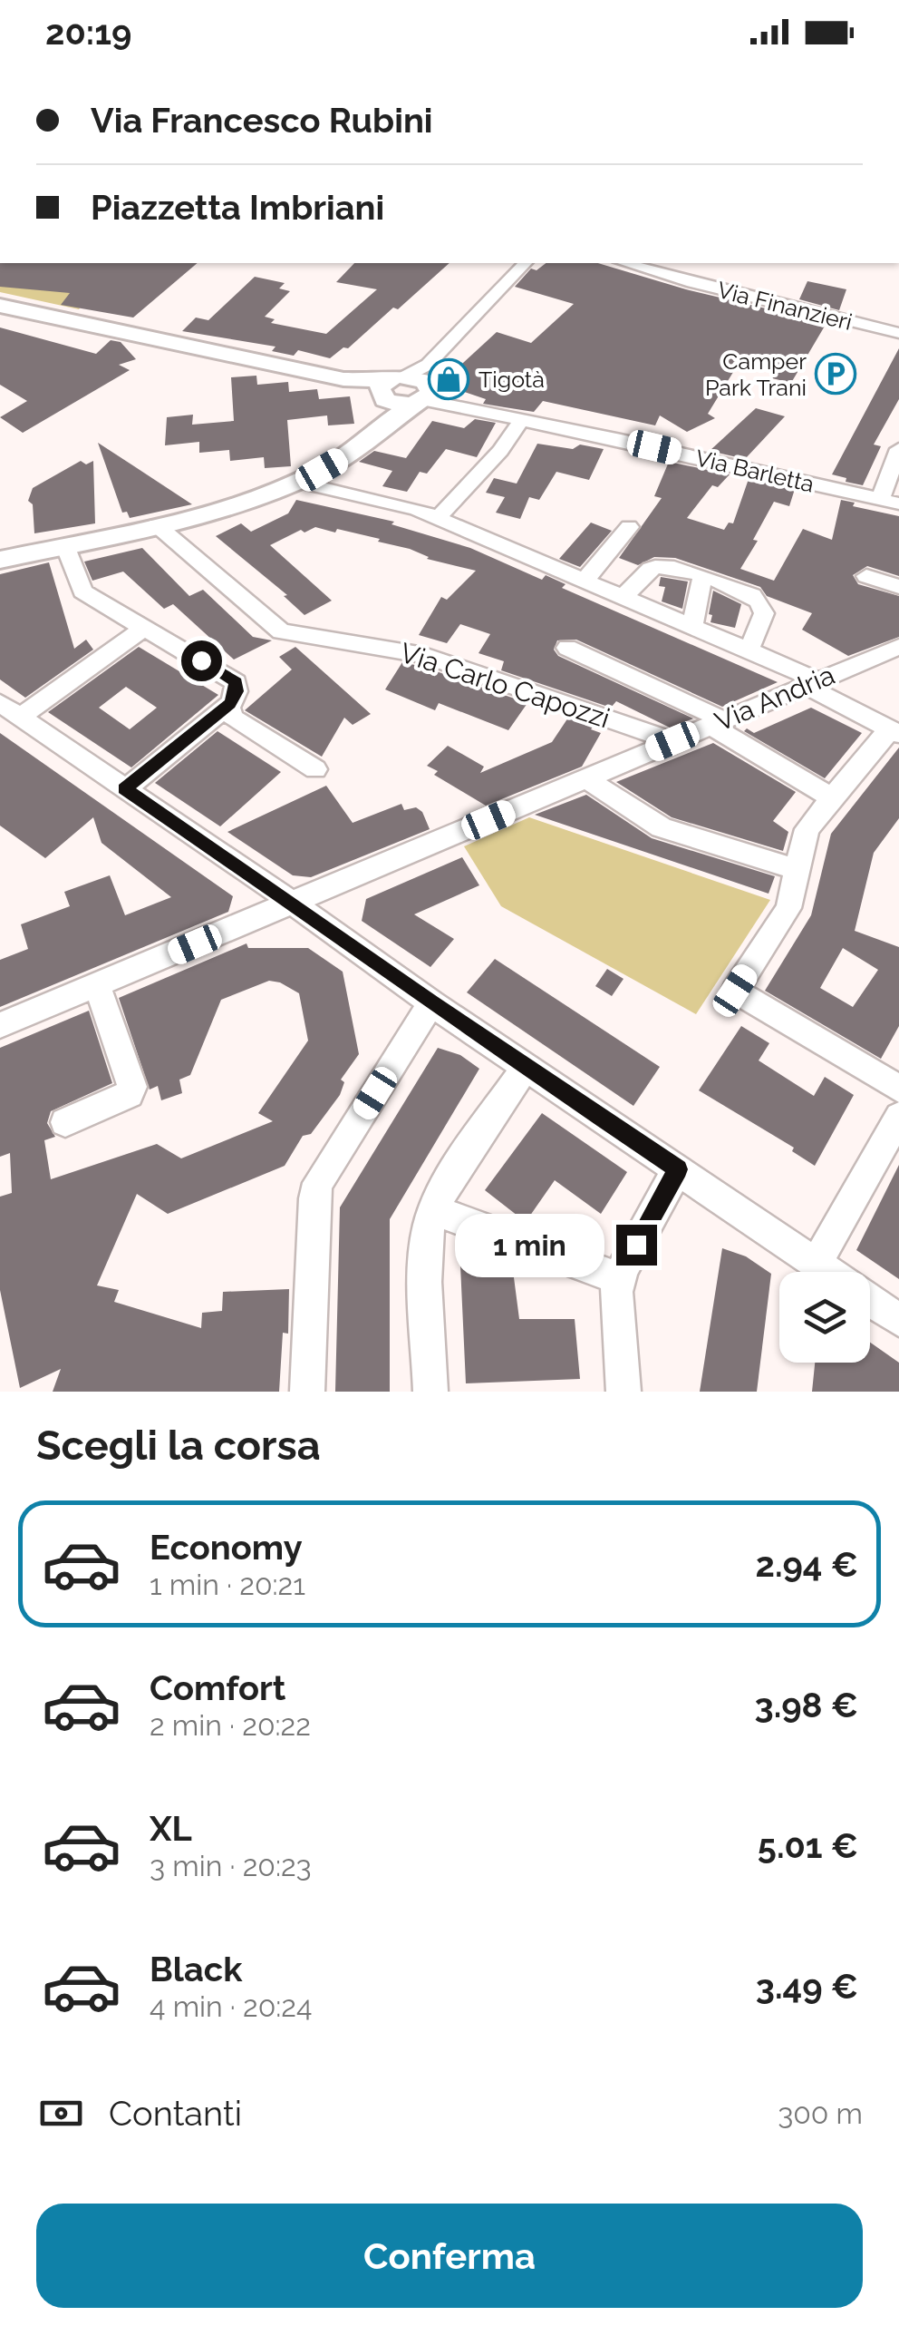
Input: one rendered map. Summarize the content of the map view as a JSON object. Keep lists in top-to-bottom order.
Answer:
{
  "streets": {
    "main road": ["Via Barletta"],
    "street": ["Via Finanzieri", "Via Carlo Capozzi", "Via Andria"]
  },
  "crossings": [
    ["Via Carlo Capozzi", "Via Andria"]
  ],
  "places": {
    "parking": ["Camper Park Trani"],
    "shop": ["Tigotà"]
  },
  "page": {
    "status": "20:19",
    "banner": ["Via Francesco Rubini", "Piazzetta Imbriani"],
    "bubble": "1 min",
    "heading": "Scegli la corsa",
    "list": [
      {
        "name": "Economy",
        "note": "1 min · 20:21",
        "value": "2.94 €"
      },
      {
        "name": "Comfort",
        "note": "2 min · 20:22",
        "value": "3.98 €"
      },
      {
        "name": "XL",
        "note": "3 min · 20:23",
        "value": "5.01 €"
      },
      {
        "name": "Black",
        "note": "4 min · 20:24",
        "value": "3.49 €"
      }
    ],
    "pay": ["Contanti", "300 m"],
    "buttons": "Conferma"
  }
}
